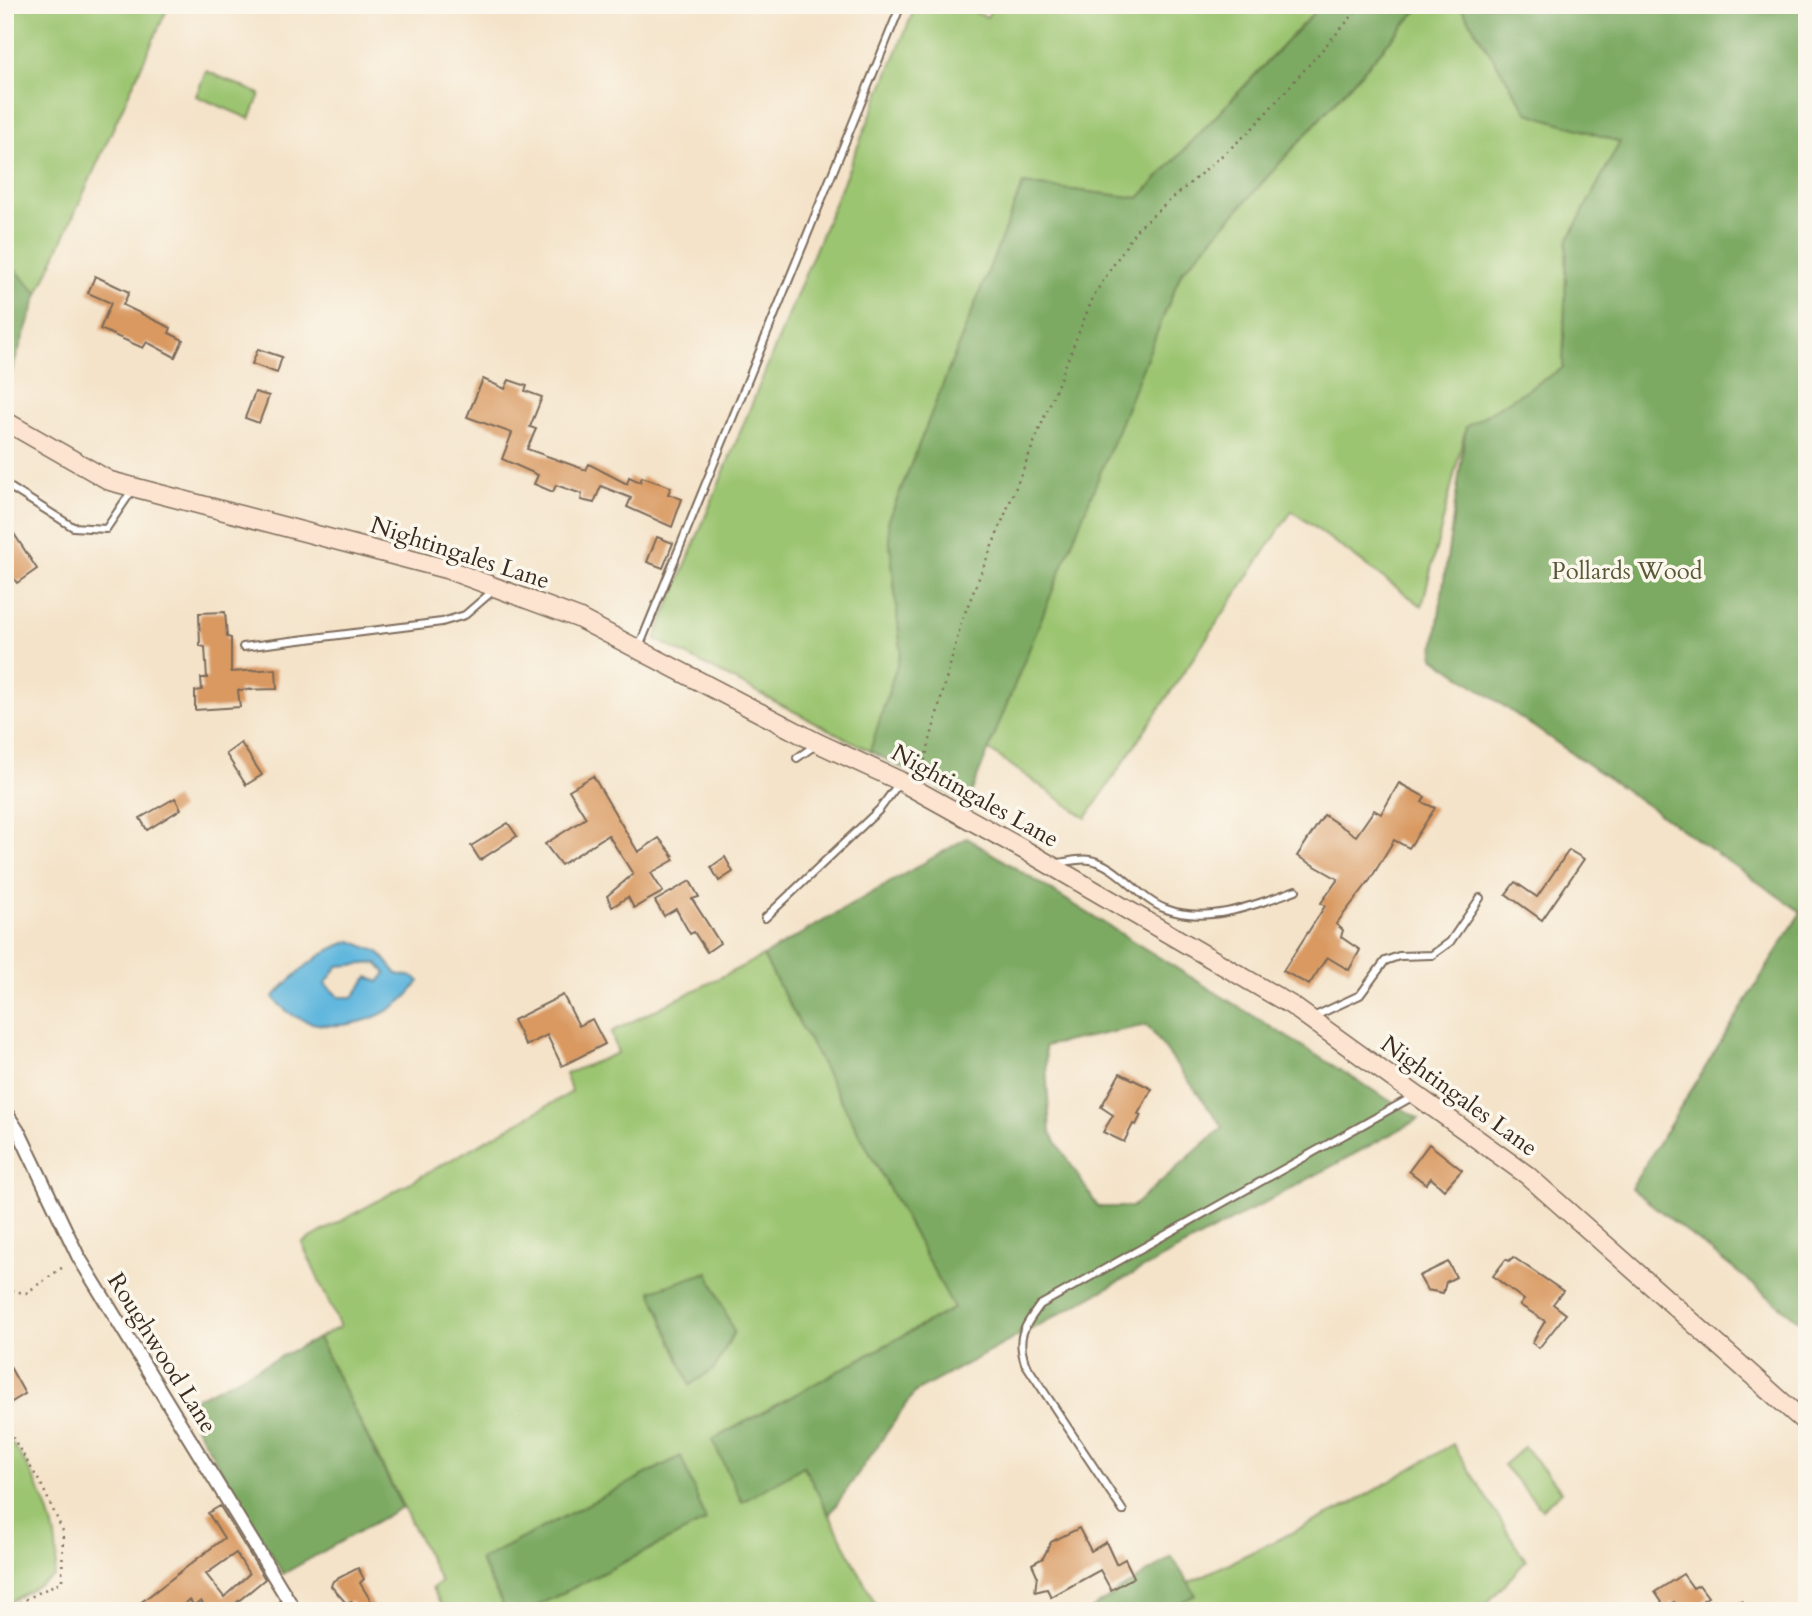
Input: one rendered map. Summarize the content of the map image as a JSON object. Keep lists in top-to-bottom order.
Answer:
{
  "streets": {
    "main road": ["Nightingales Lane"],
    "street": ["Roughwood Lane"]
  },
  "parks": ["Pollards Wood"]
}
